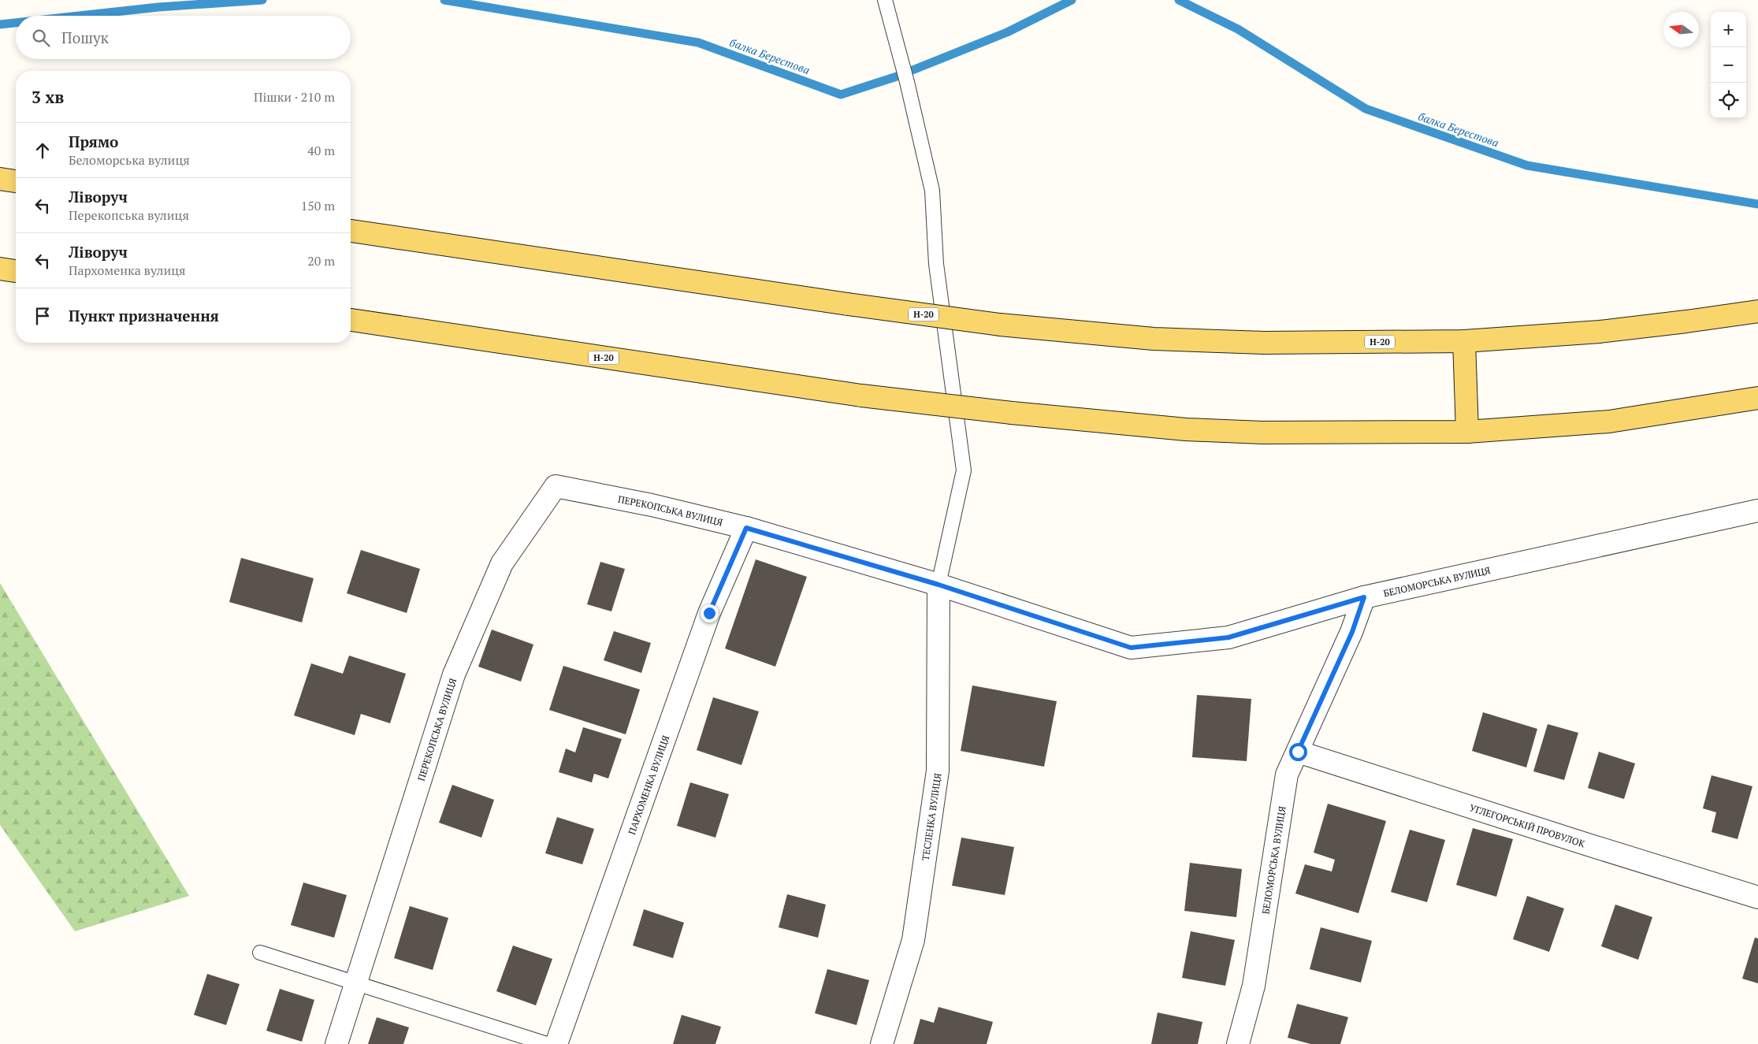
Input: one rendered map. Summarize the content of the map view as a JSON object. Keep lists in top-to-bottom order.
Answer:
{
  "streets": {
    "main road": ["Н-20"],
    "street": [
      "ПЕРЕКОПСЬКА ВУЛИЦЯ",
      "БЕЛОМОРСЬКА ВУЛИЦЯ",
      "ПАРХОМЕНКА ВУЛИЦЯ",
      "ТЕСЛЕНКА ВУЛИЦЯ",
      "УГЛЕГОРСЬКIЙ ПРОВУЛОК"
    ]
  },
  "crossings": [
    ["ПЕРЕКОПСЬКА ВУЛИЦЯ", "БЕЛОМОРСЬКА ВУЛИЦЯ"],
    ["ПЕРЕКОПСЬКА ВУЛИЦЯ", "ПАРХОМЕНКА ВУЛИЦЯ"],
    ["ПЕРЕКОПСЬКА ВУЛИЦЯ", "ТЕСЛЕНКА ВУЛИЦЯ"],
    ["БЕЛОМОРСЬКА ВУЛИЦЯ", "УГЛЕГОРСЬКIЙ ПРОВУЛОК"]
  ],
  "water": ["балка Берестова"],
  "north": "left",
  "page": {
    "map_buttons": ["+", "−"],
    "search": "Пошук",
    "heading": ["3 хв", "Пішки · 210 m"],
    "list": [
      ["Прямо", "Беломорська вулиця", "40 m"],
      ["Ліворуч", "Перекопська вулиця", "150 m"],
      ["Ліворуч", "Пархоменка вулиця", "20 m"],
      "Пункт призначення"
    ]
  }
}
